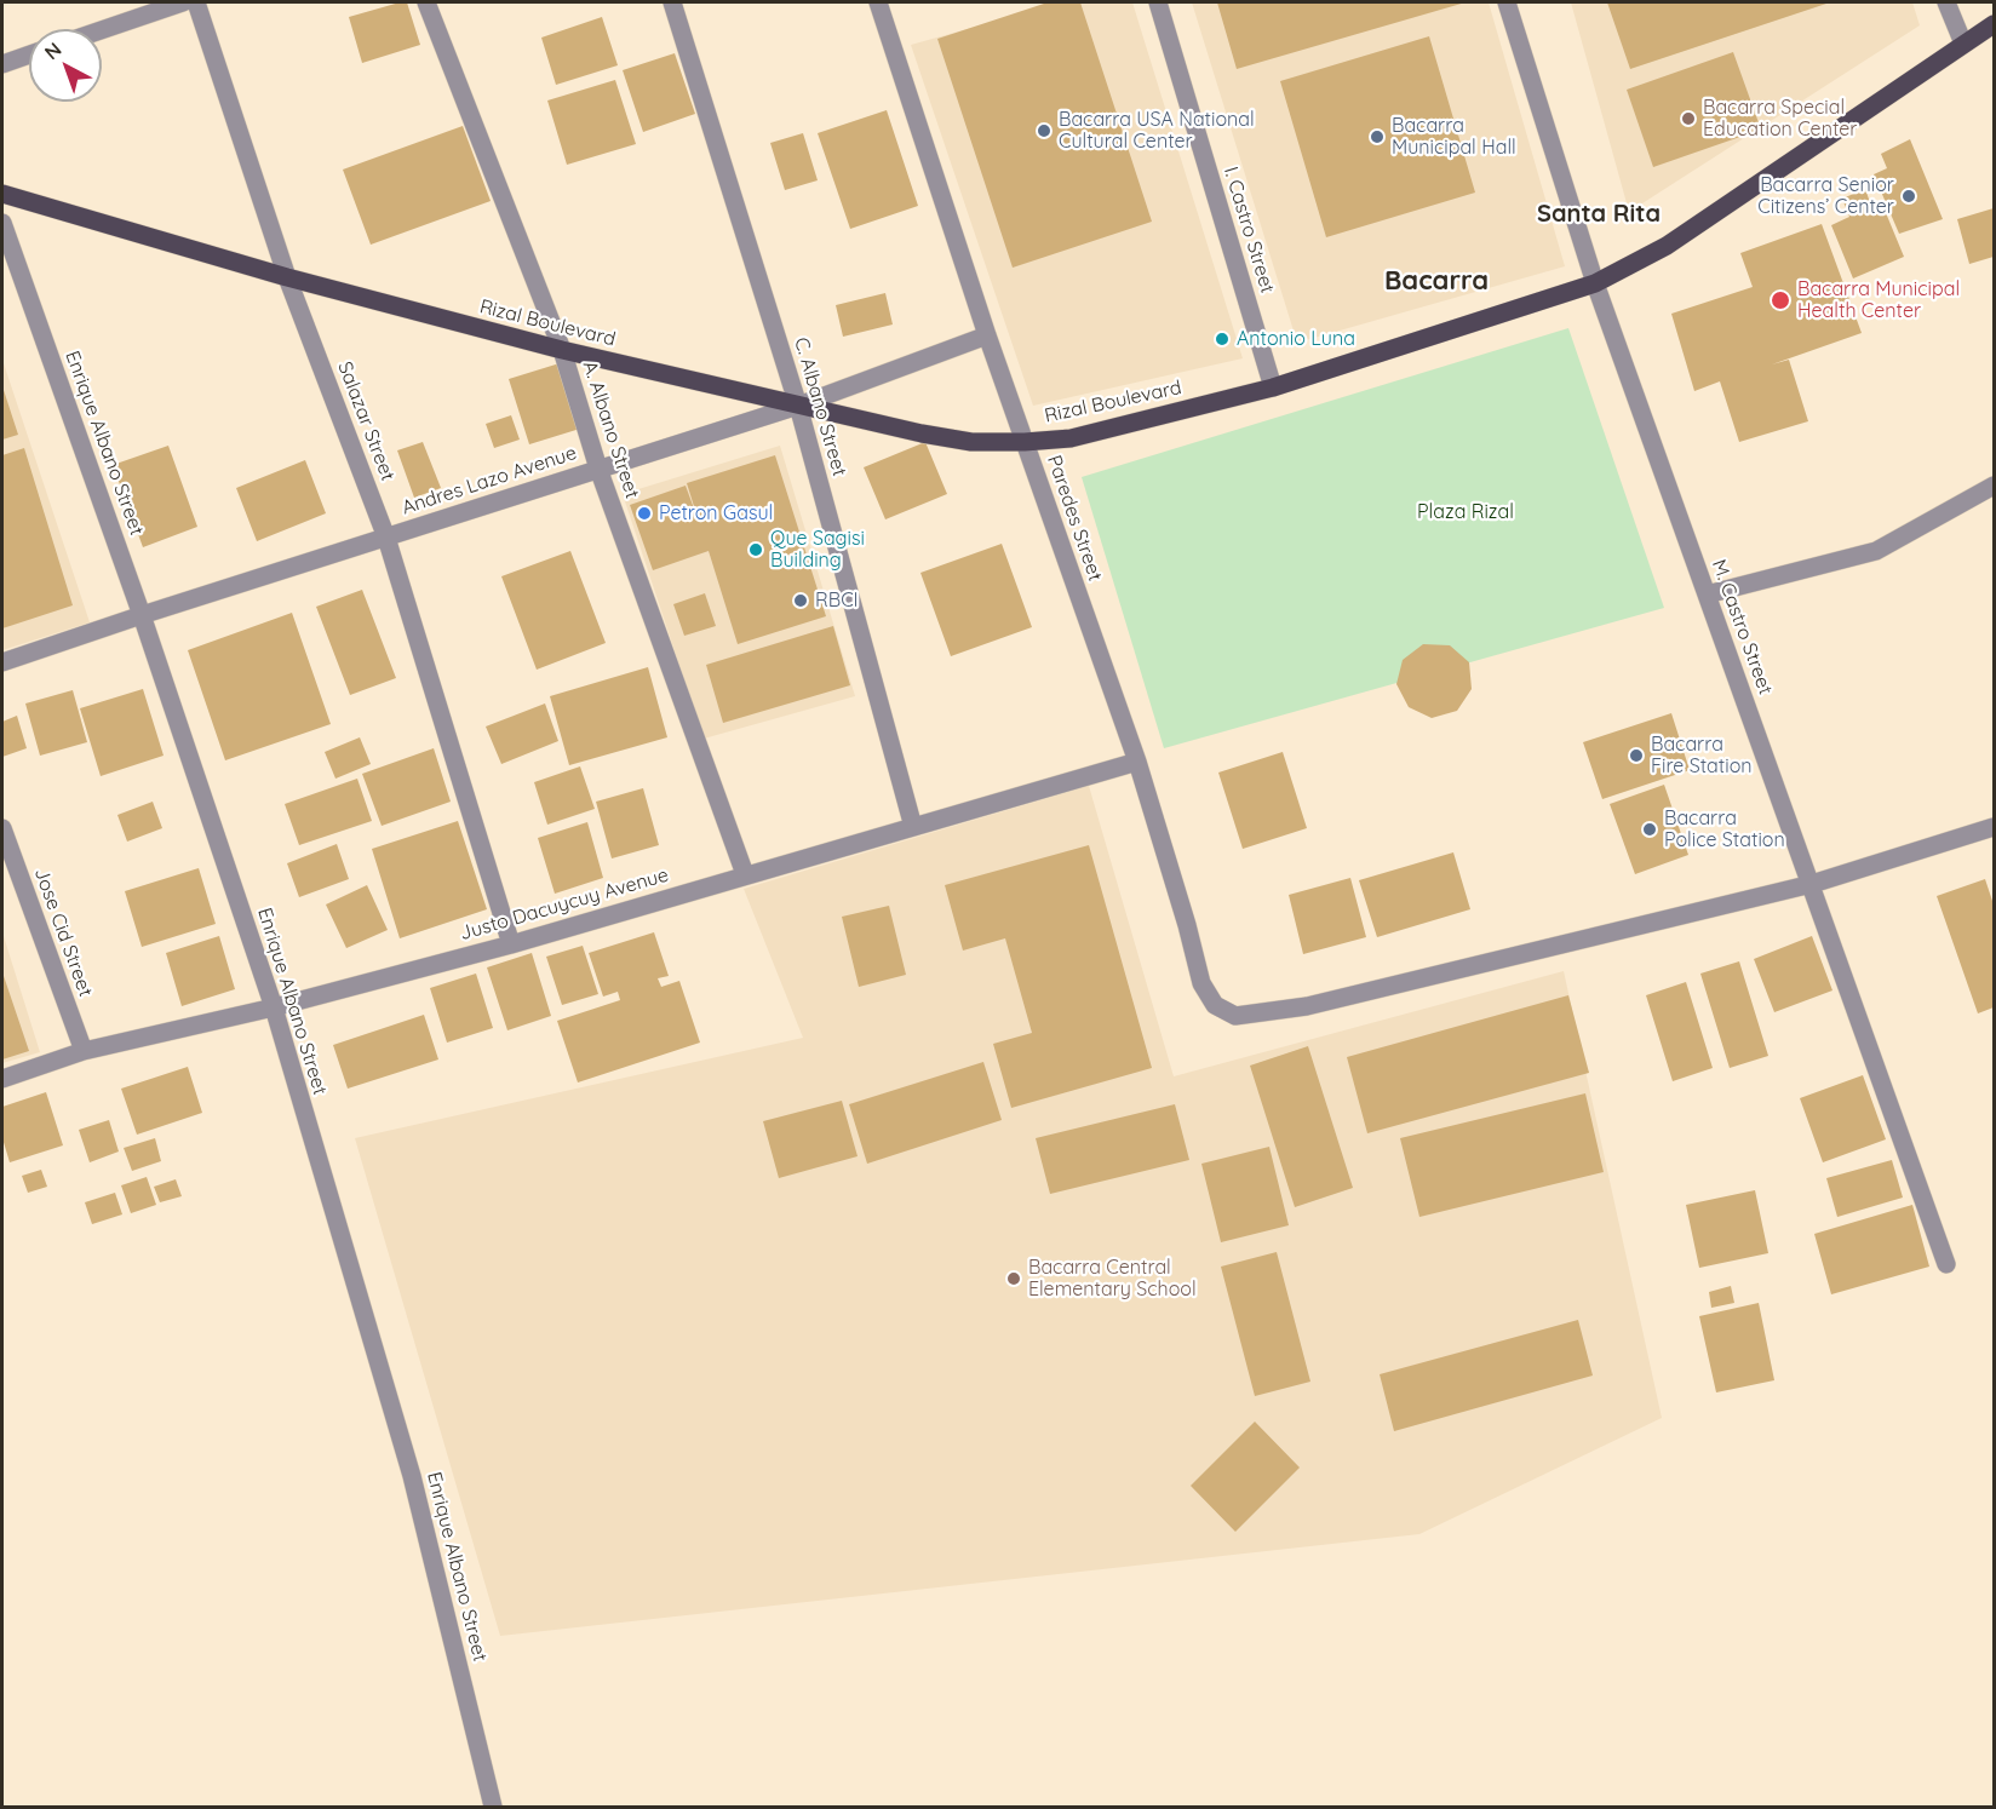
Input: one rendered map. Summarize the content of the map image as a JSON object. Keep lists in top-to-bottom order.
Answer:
{
  "streets": {
    "main road": ["Rizal Boulevard"],
    "street": [
      "I. Castro Street",
      "C. Albano Street",
      "Salazar Street",
      "A. Albano Street",
      "Enrique Albano Street",
      "Andres Lazo Avenue",
      "Paredes Street",
      "M. Castro Street",
      "Justo Dacuycuy Avenue",
      "Jose Cid Street"
    ]
  },
  "crossings": [
    ["I. Castro Street", "Rizal Boulevard"],
    ["Rizal Boulevard", "C. Albano Street"],
    ["Rizal Boulevard", "Salazar Street"],
    ["Rizal Boulevard", "A. Albano Street"],
    ["Rizal Boulevard", "Andres Lazo Avenue"],
    ["Rizal Boulevard", "Paredes Street"],
    ["Rizal Boulevard", "M. Castro Street"],
    ["C. Albano Street", "Andres Lazo Avenue"],
    ["C. Albano Street", "Justo Dacuycuy Avenue"],
    ["Salazar Street", "Andres Lazo Avenue"],
    ["Salazar Street", "Justo Dacuycuy Avenue"],
    ["A. Albano Street", "Andres Lazo Avenue"],
    ["A. Albano Street", "Justo Dacuycuy Avenue"],
    ["Enrique Albano Street", "Andres Lazo Avenue"],
    ["Enrique Albano Street", "Justo Dacuycuy Avenue"],
    ["Andres Lazo Avenue", "Paredes Street"],
    ["Paredes Street", "M. Castro Street"],
    ["Paredes Street", "Justo Dacuycuy Avenue"],
    ["Justo Dacuycuy Avenue", "Jose Cid Street"]
  ],
  "districts": ["Santa Rita", "Bacarra"],
  "parks": ["Plaza Rizal"],
  "places": [
    "Bacarra Special Education Center",
    "Bacarra USA National Cultural Center",
    "Bacarra Municipal Hall",
    "Bacarra Senior Citizens’ Center",
    "Bacarra Municipal Health Center",
    "Antonio Luna",
    "Petron Gasul",
    "Que Sagisi Building",
    "RBCI",
    "Bacarra Fire Station",
    "Bacarra Police Station",
    "Bacarra Central Elementary School"
  ],
  "north": "top left"
}
